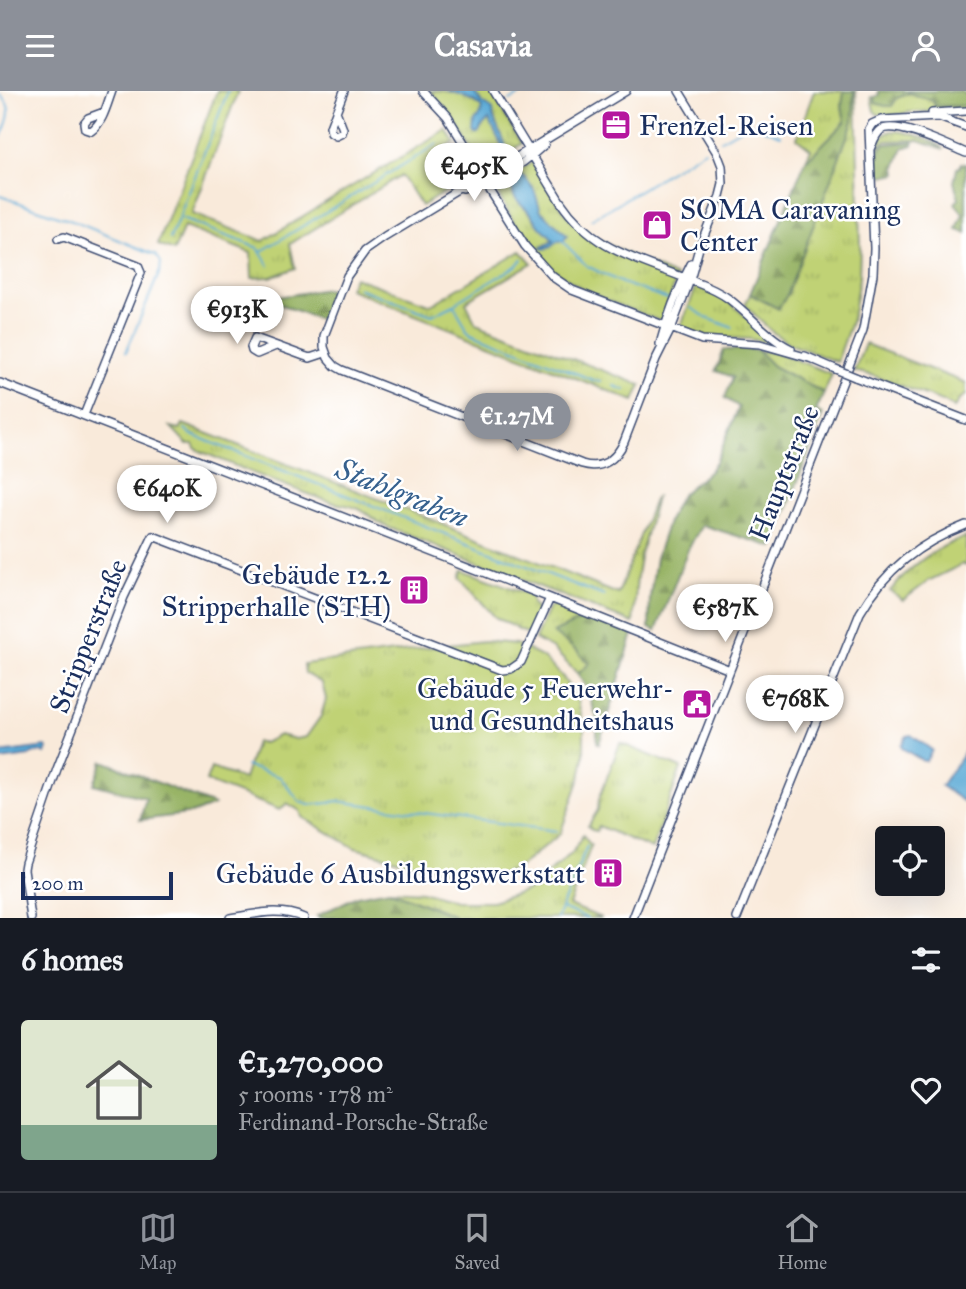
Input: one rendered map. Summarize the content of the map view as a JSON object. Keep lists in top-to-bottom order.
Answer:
{
  "streets": {
    "street": ["Hauptstraße", "Stripperstraße"]
  },
  "water": ["Stahlgraben"],
  "places": {
    "office": ["Frenzel-Reisen"],
    "shop": ["SOMA Caravaning Center"],
    "building": ["Gebäude 12.2 Stripperhalle (STH)", "Gebäude 6 Ausbildungswerkstatt"],
    "public building": ["Gebäude 5 Feuerwehr- und Gesundheitshaus"]
  },
  "scale_bar": "200 m",
  "page": {
    "header": "Casavia",
    "price": [
      "€405K",
      "€913K",
      "€1.27M",
      "€640K",
      "€587K",
      "€768K"
    ],
    "scale": "200 m",
    "heading": "6 homes",
    "list": [
      {
        "name": "€1,270,000",
        "note": "5 rooms · 178 m² · Ferdinand-Porsche-Straße"
      }
    ],
    "tabs": ["Map", "Saved", "Home"]
  }
}
